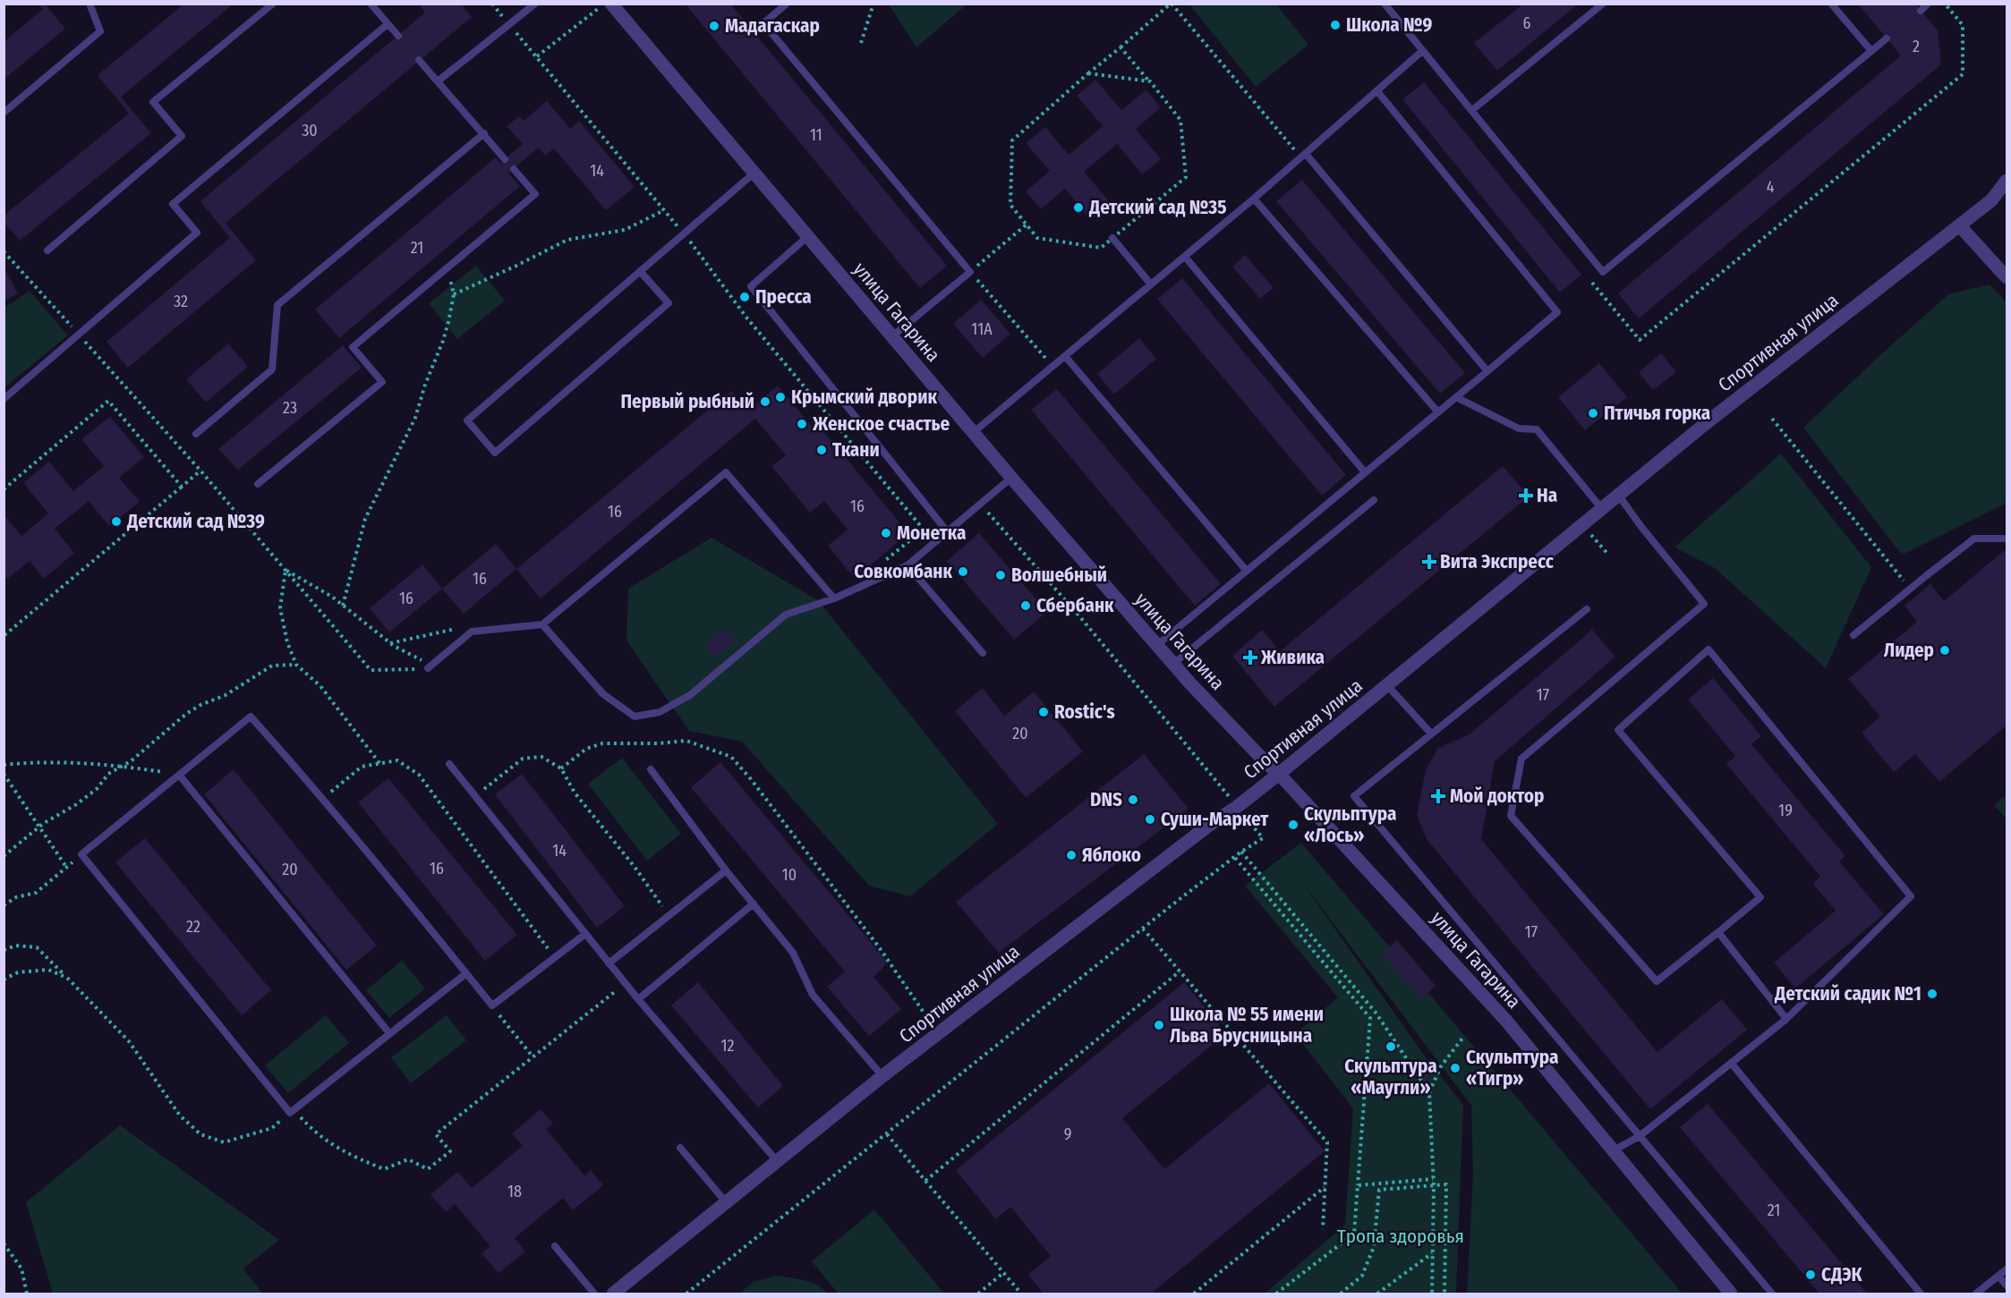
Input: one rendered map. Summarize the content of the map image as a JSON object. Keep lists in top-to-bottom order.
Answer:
{
  "streets": {
    "street": ["улица Гагарина", "Спортивная улица"]
  },
  "crossings": [
    ["улица Гагарина", "Спортивная улица"]
  ],
  "parks": ["Тропа здоровья"],
  "places": {
    "other": [
      "Школа №9",
      "Мадагаскар",
      "Детский сад №35",
      "Пресса",
      "Крымский дворик",
      "Первый рыбный",
      "Птичья горка",
      "Женское счастье",
      "Ткани",
      "Детский сад №39",
      "Монетка",
      "Совкомбанк",
      "Волшебный",
      "Сбербанк",
      "Лидер",
      "Rostic's",
      "DNS",
      "Суши-Маркет",
      "Скульптура «Лось»",
      "Яблоко",
      "Детский садик №1",
      "Школа № 55 имени Льва Брусницына",
      "Скульптура «Маугли»",
      "Скульптура «Тигр»",
      "СДЭК"
    ],
    "health": [
      "На",
      "Вита Экспресс",
      "Живика",
      "Мой доктор"
    ]
  },
  "house_numbers": [
    "6",
    "2",
    "30",
    "11",
    "14",
    "4",
    "21",
    "32",
    "11А",
    "23",
    "16",
    "16",
    "16",
    "16",
    "17",
    "20",
    "19",
    "14",
    "16",
    "20",
    "10",
    "22",
    "17",
    "12",
    "9",
    "18",
    "21"
  ]
}
